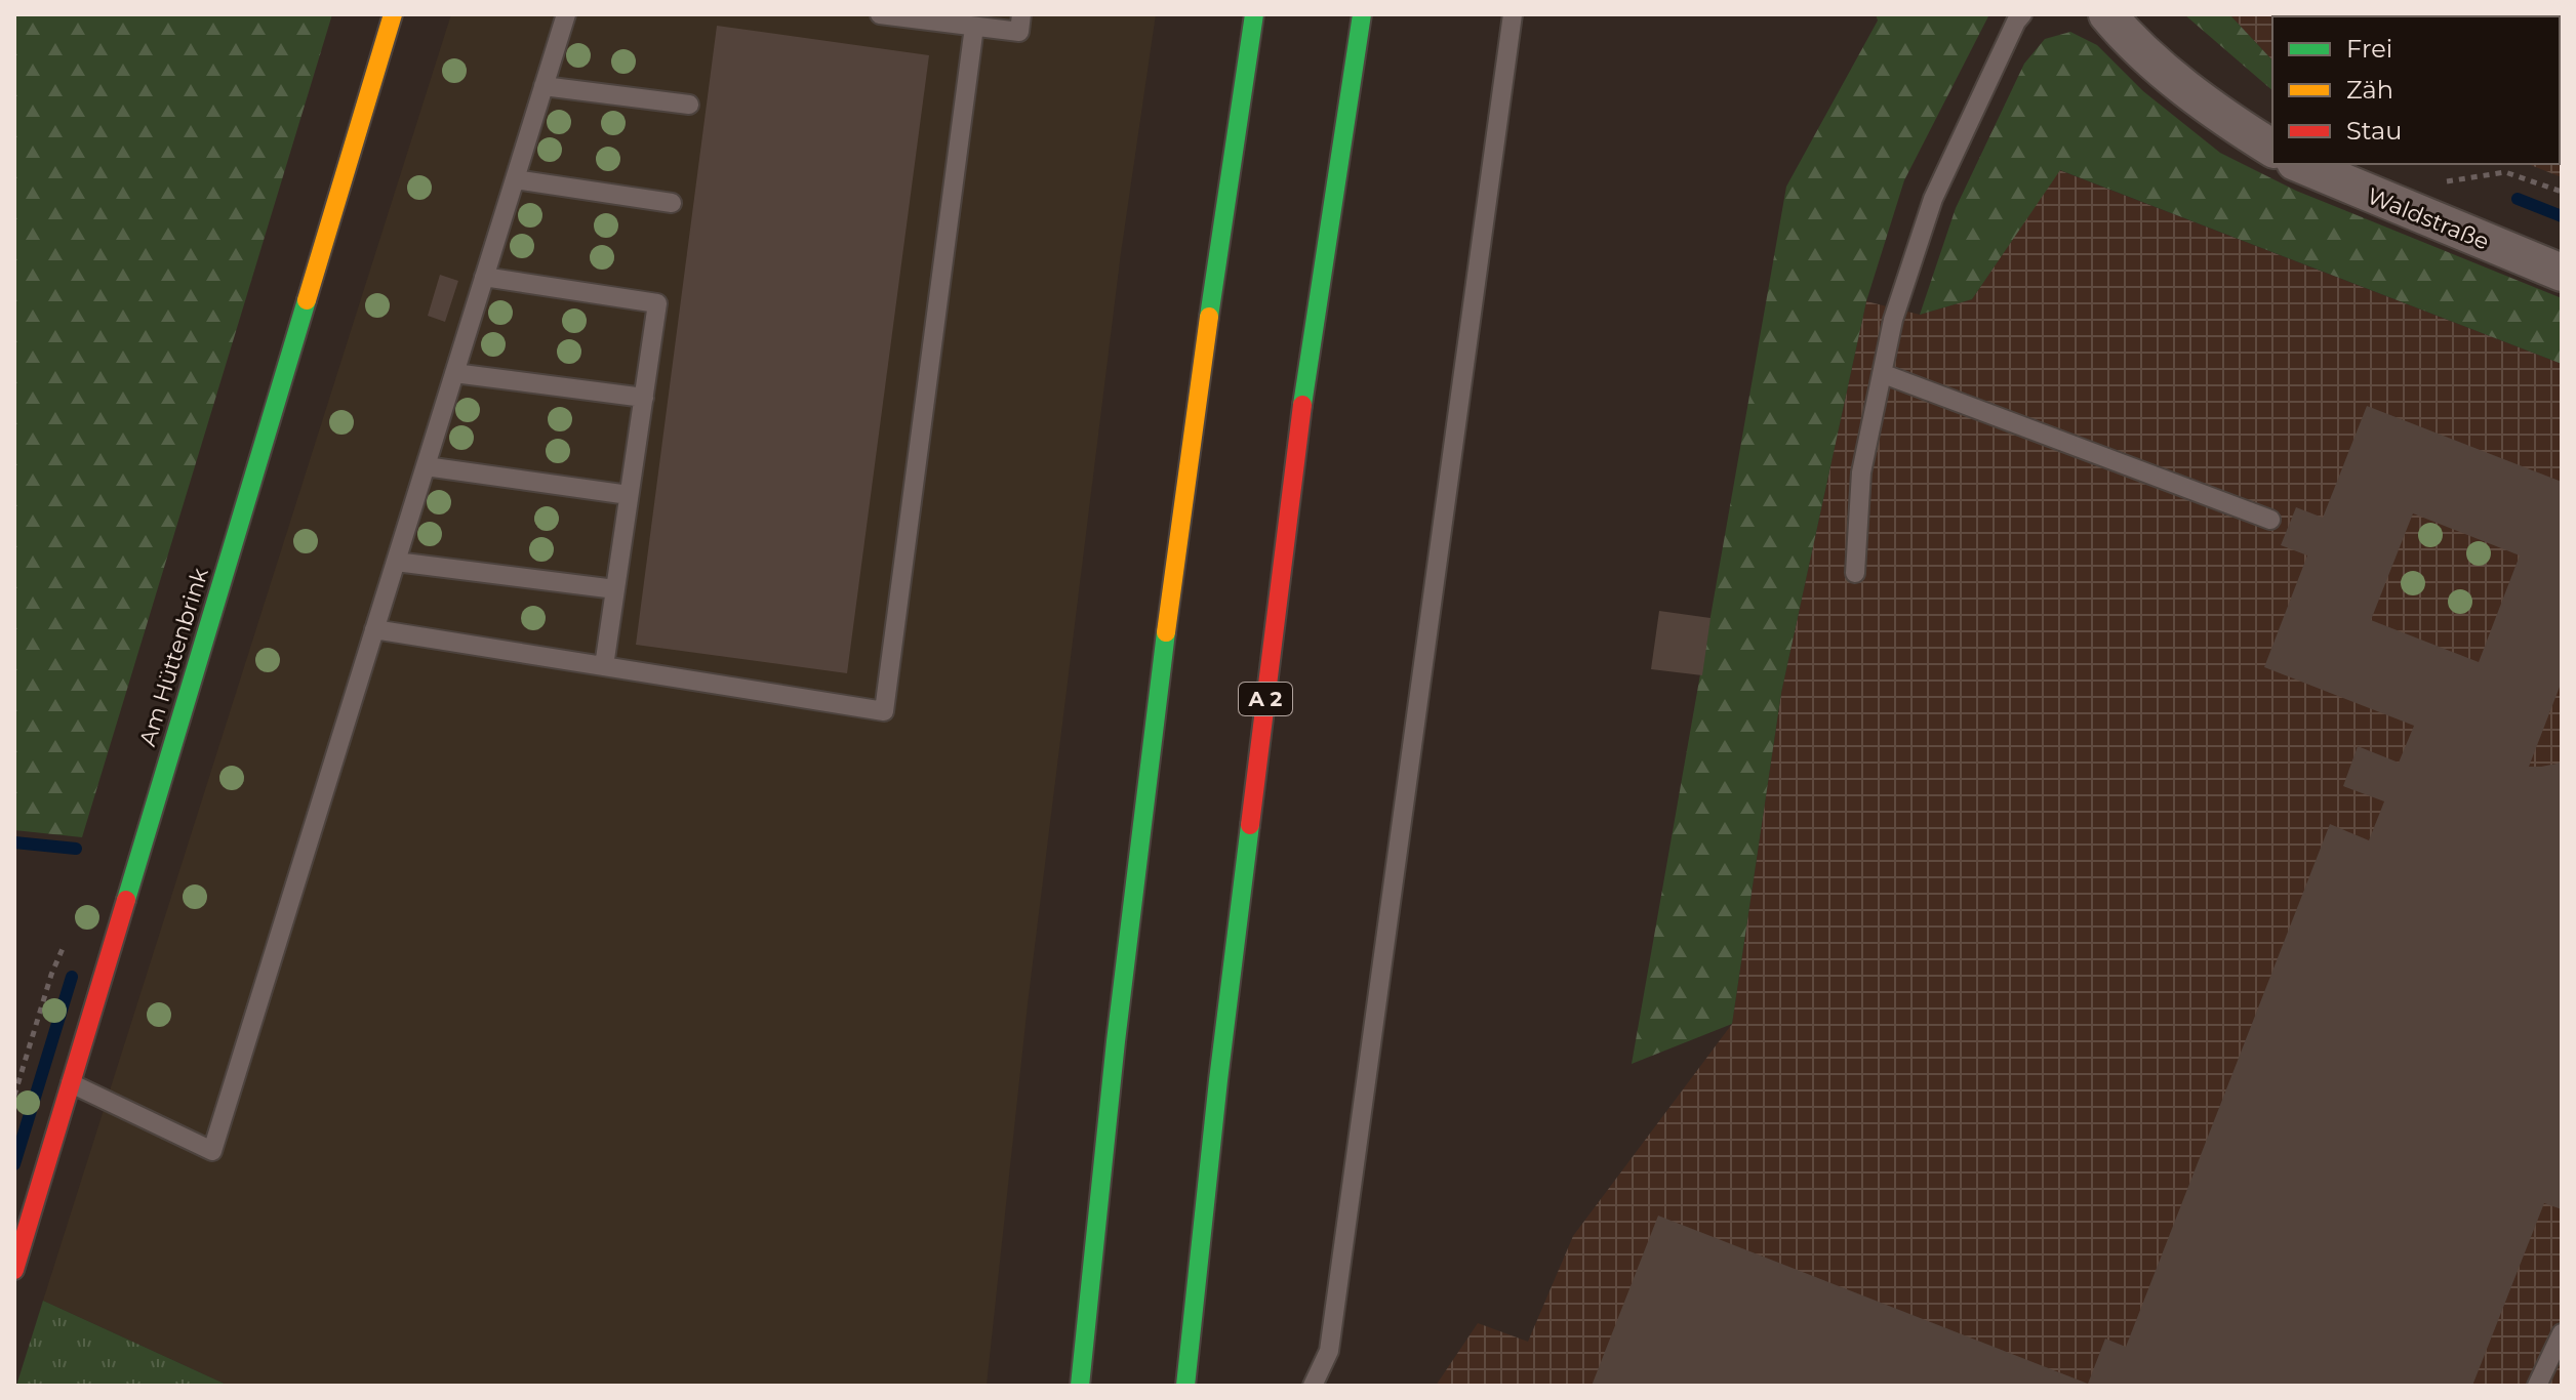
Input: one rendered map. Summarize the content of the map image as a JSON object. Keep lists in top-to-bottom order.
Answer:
{
  "streets": {
    "main road": ["Am Hüttenbrink", "A 2"],
    "street": ["Waldstraße"]
  },
  "legend": ["Frei", "Zäh", "Stau"]
}
